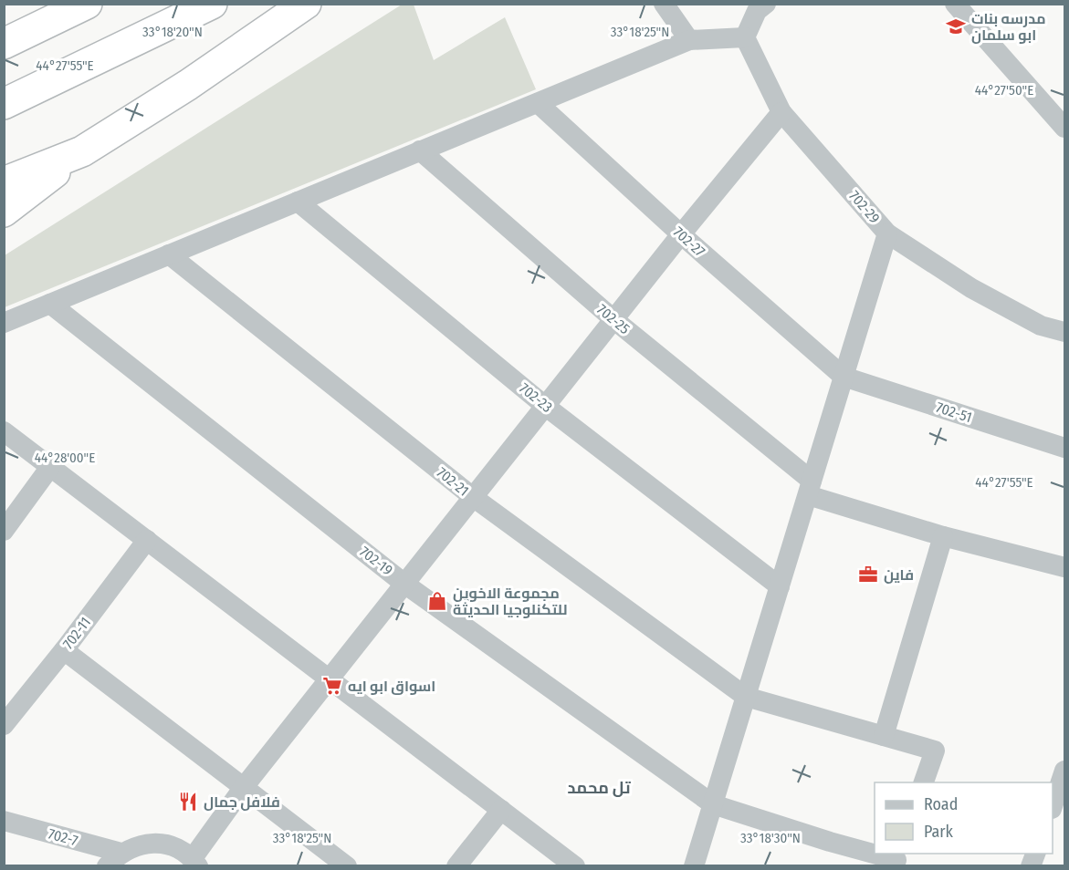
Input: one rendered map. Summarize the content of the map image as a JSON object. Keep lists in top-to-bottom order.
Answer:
{
  "streets": {
    "street": [
      "702-29",
      "702-27",
      "702-25",
      "702-23",
      "702-51",
      "702-21",
      "702-19",
      "702-11",
      "702-7"
    ]
  },
  "crossings": [
    ["702-27", "702-51"]
  ],
  "districts": ["تل محمد"],
  "places": {
    "school or university": ["مدرسه بنات ابو سلمان"],
    "office": ["فاين"],
    "shop": ["مجموعة الاخوين للتكنلوجيا الحديثة"],
    "supermarket": ["اسواق ابو ايه"],
    "restaurant": ["فلافل جمال"]
  },
  "legend": ["Road", "Park"],
  "coordinates": [
    "33°18'20\"N",
    "33°18'25\"N",
    "44°27'55\"E",
    "44°27'50\"E",
    "44°28'00\"E",
    "33°18'30\"N"
  ]
}
